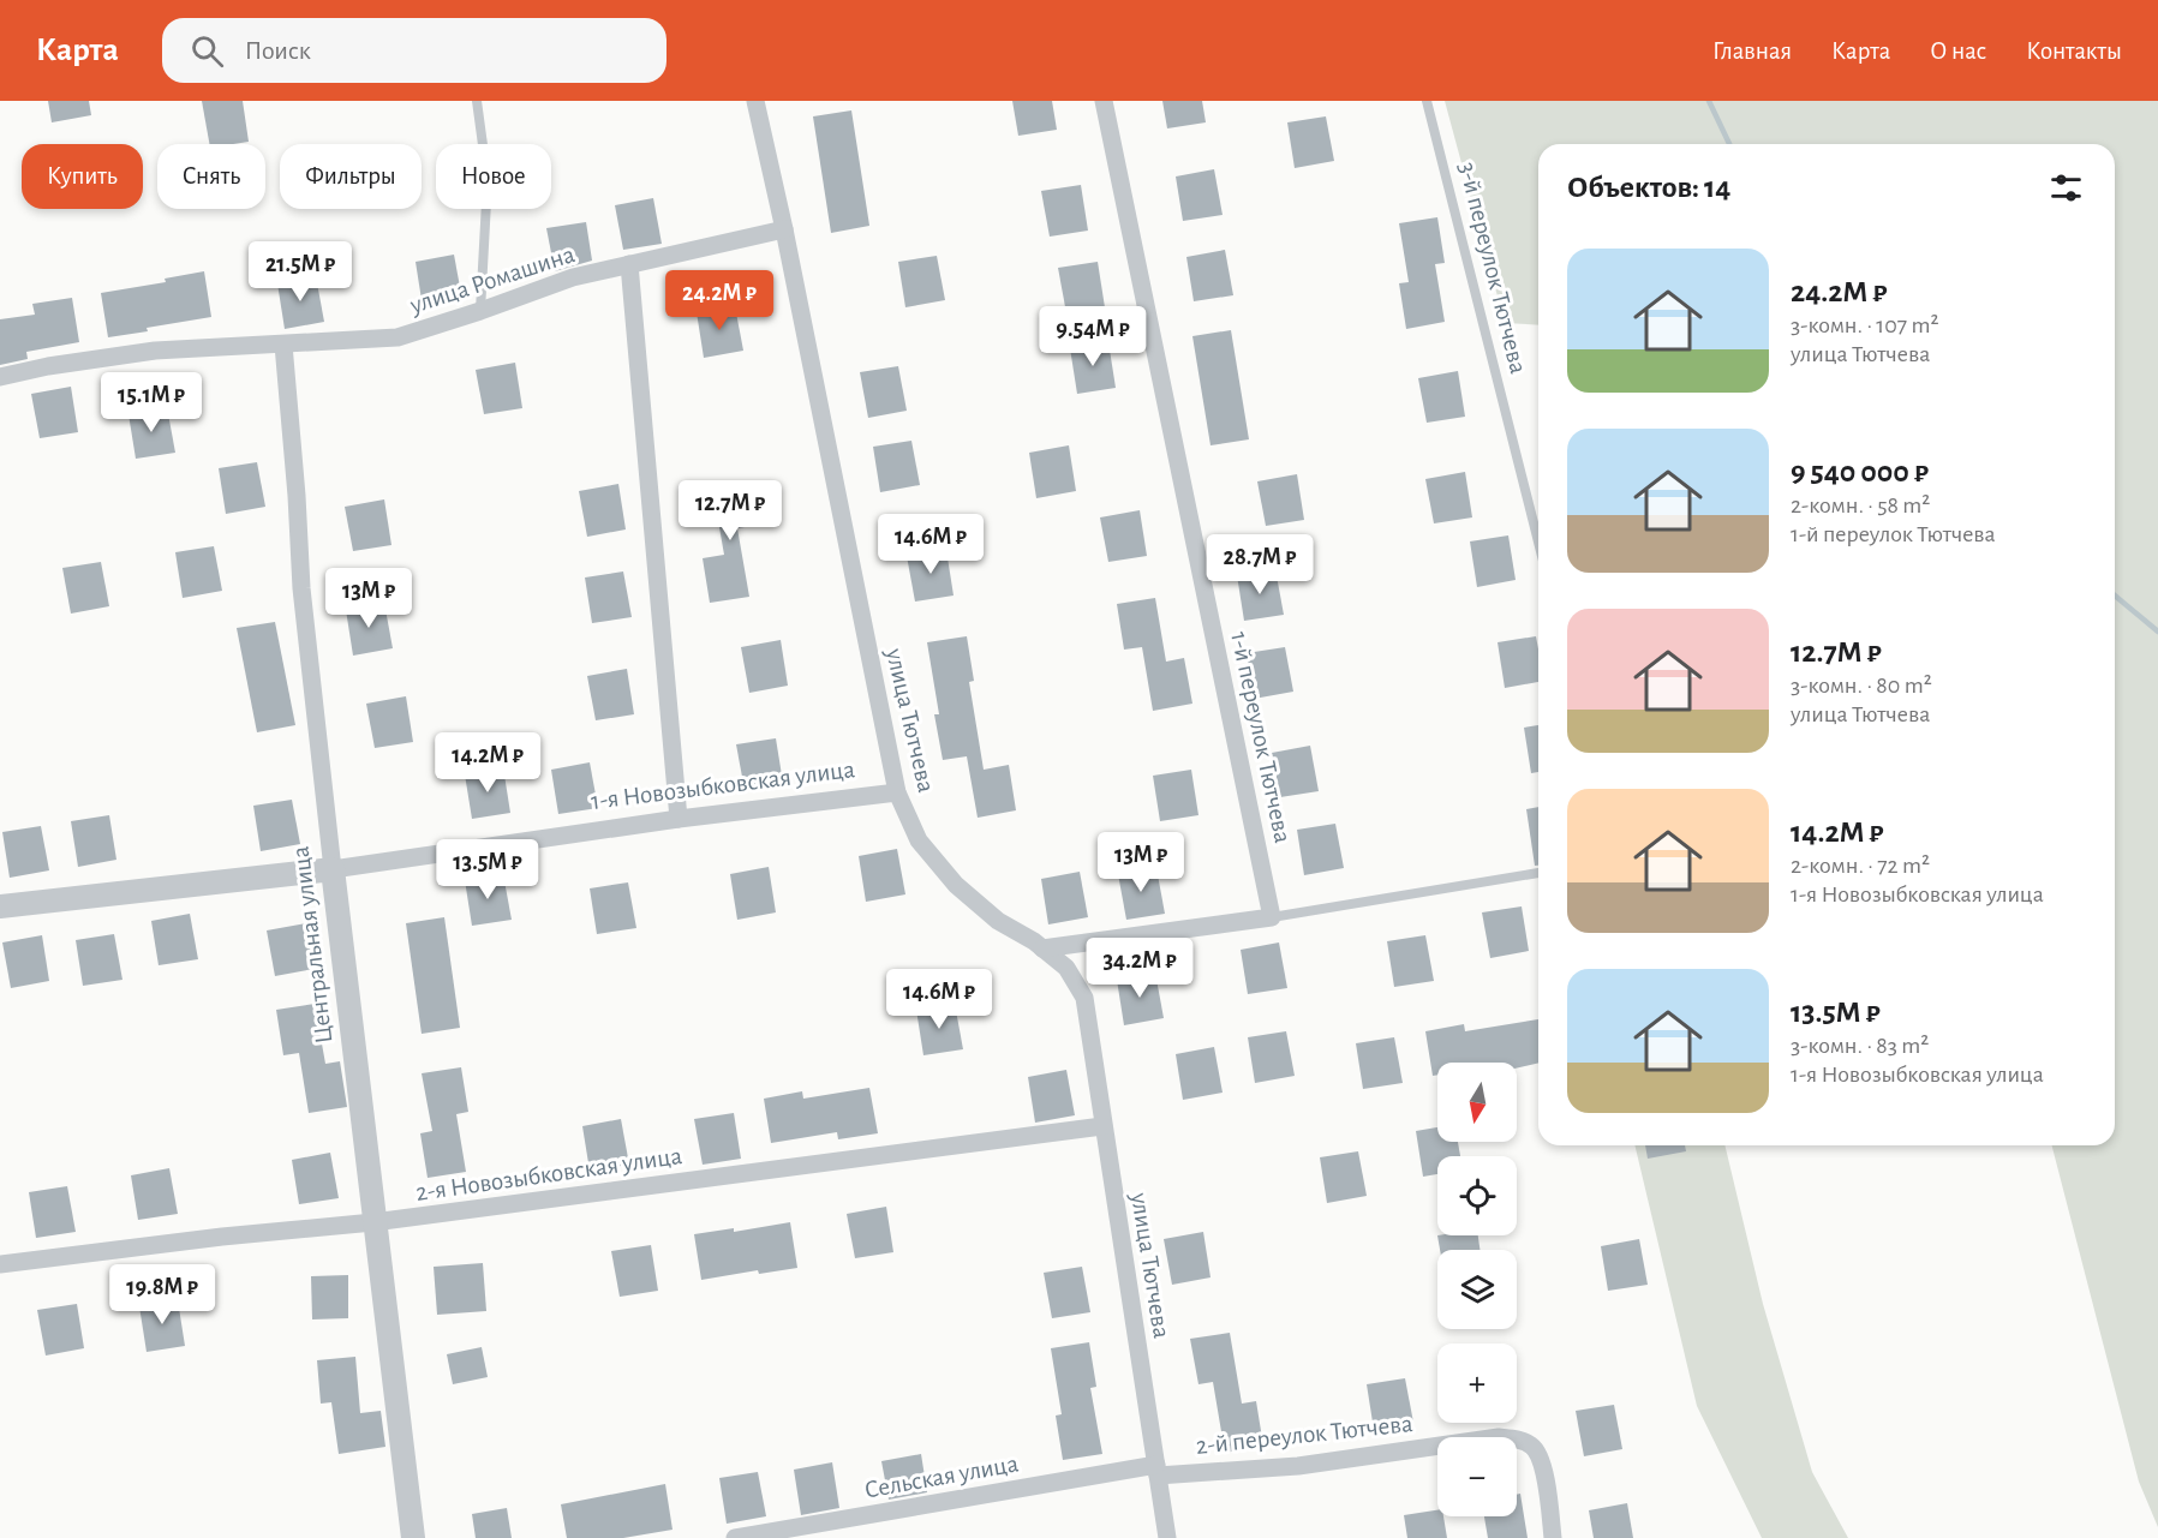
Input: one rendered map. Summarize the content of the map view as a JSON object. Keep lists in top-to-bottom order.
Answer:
{
  "streets": {
    "street": [
      "улица Ромашина",
      "улица Тютчева",
      "1-й переулок Тютчева",
      "1-я Новозыбковская улица",
      "Центральная улица",
      "2-я Новозыбковская улица",
      "2-й переулок Тютчева",
      "Сельская улица"
    ],
    "lane": ["3-й переулок Тютчева"]
  },
  "crossings": [
    ["улица Ромашина", "улица Тютчева"],
    ["улица Ромашина", "Центральная улица"],
    ["улица Тютчева", "1-я Новозыбковская улица"],
    ["улица Тютчева", "2-я Новозыбковская улица"],
    ["улица Тютчева", "2-й переулок Тютчева"],
    ["улица Тютчева", "Сельская улица"],
    ["1-я Новозыбковская улица", "Центральная улица"],
    ["Центральная улица", "2-я Новозыбковская улица"],
    ["2-й переулок Тютчева", "Сельская улица"]
  ],
  "north": "bottom",
  "page": {
    "header": "Карта",
    "search": "Поиск",
    "nav": [
      "Главная",
      "Карта",
      "О нас",
      "Контакты"
    ],
    "chip": [
      "Купить",
      "Снять",
      "Фильтры",
      "Новое"
    ],
    "heading": "Объектов: 14",
    "list": [
      {
        "name": "24.2M ₽",
        "note": "3-комн. · 107 m² · улица Тютчева"
      },
      {
        "name": "9 540 000 ₽",
        "note": "2-комн. · 58 m² · 1-й переулок Тютчева"
      },
      {
        "name": "12.7M ₽",
        "note": "3-комн. · 80 m² · улица Тютчева"
      },
      {
        "name": "14.2M ₽",
        "note": "2-комн. · 72 m² · 1-я Новозыбковская улица"
      },
      {
        "name": "13.5M ₽",
        "note": "3-комн. · 83 m² · 1-я Новозыбковская улица"
      }
    ],
    "price": [
      "21.5M ₽",
      "24.2M ₽",
      "9.54M ₽",
      "15.1M ₽",
      "12.7M ₽",
      "14.6M ₽",
      "28.7M ₽",
      "13M ₽",
      "14.2M ₽",
      "13M ₽",
      "13.5M ₽",
      "34.2M ₽",
      "14.6M ₽",
      "19.8M ₽"
    ],
    "map_buttons": ["+", "−"]
  }
}
